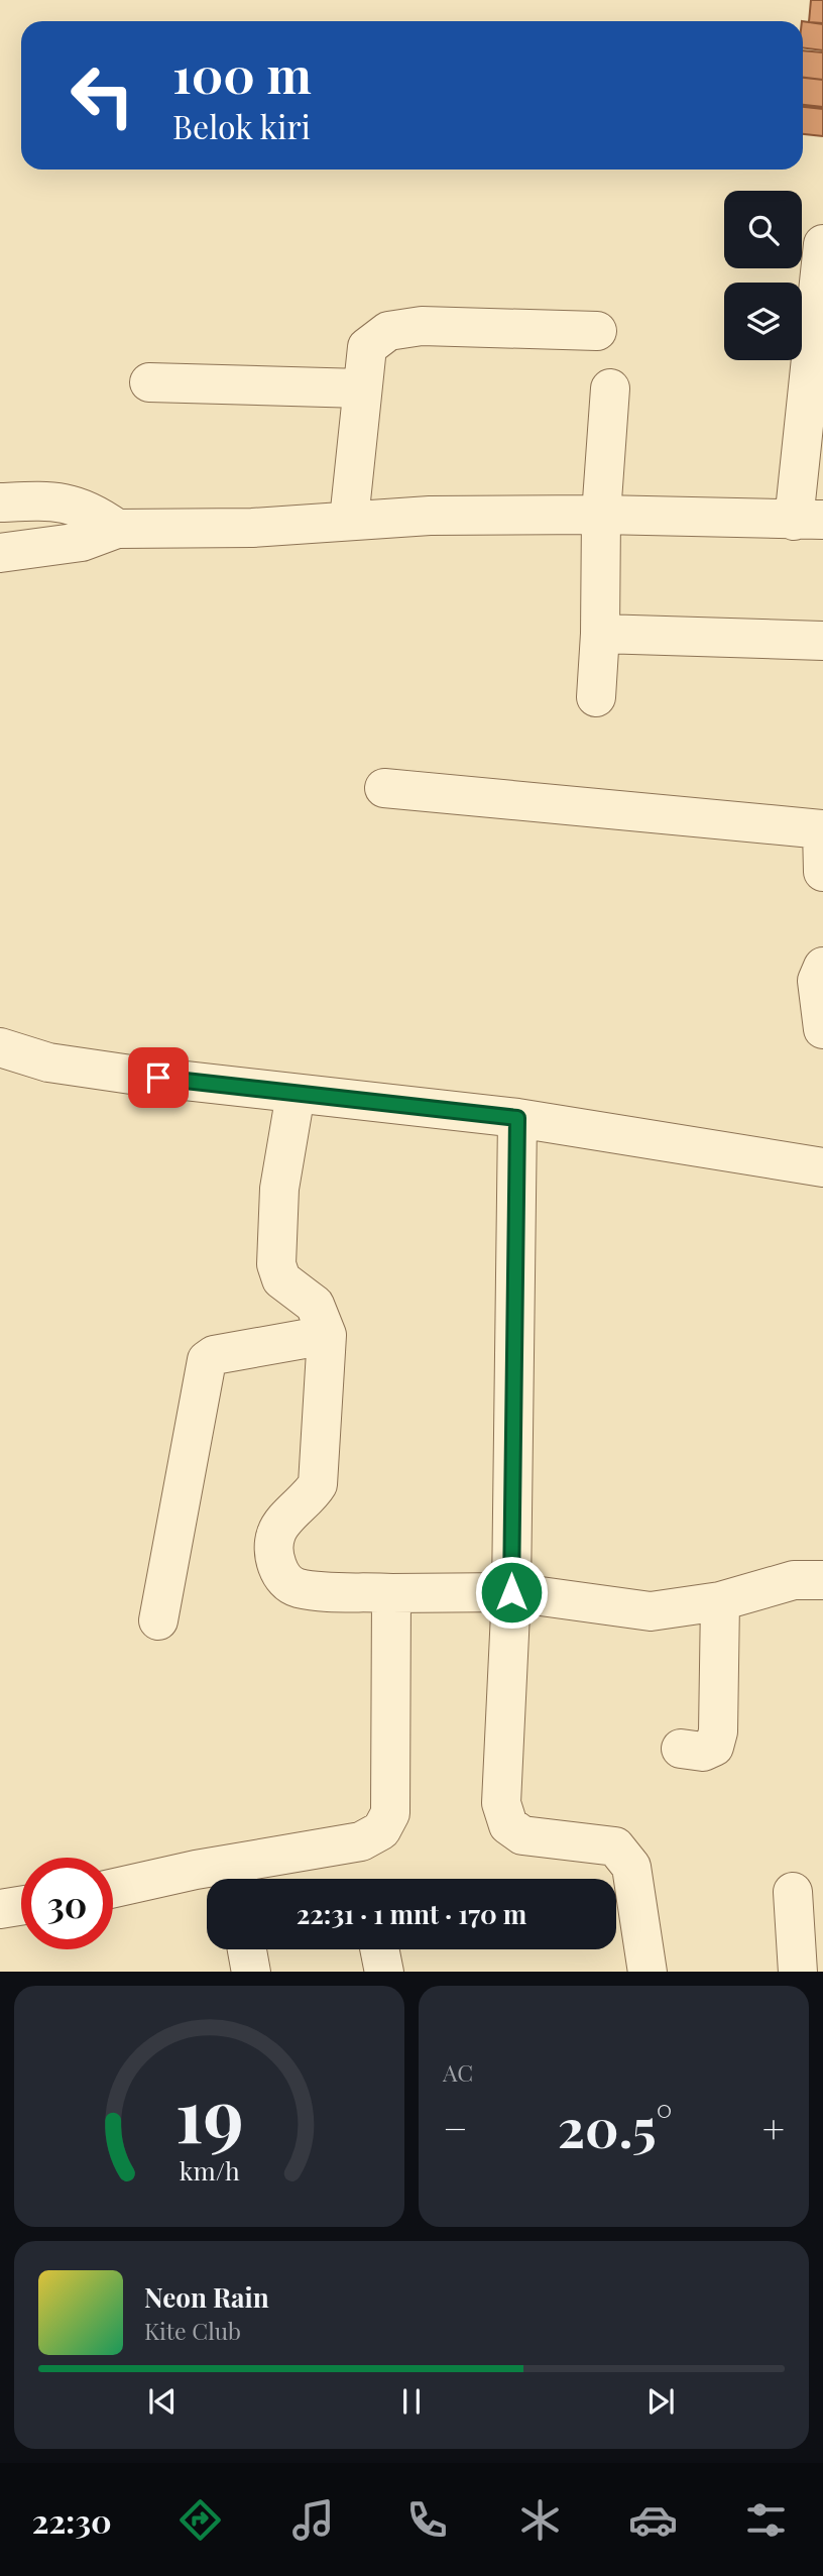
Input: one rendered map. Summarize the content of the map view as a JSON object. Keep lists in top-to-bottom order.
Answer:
{
  "page": {
    "turn": ["100 m", "Belok kiri"],
    "limit": "30",
    "trip": "22:31 · 1 mnt · 170 m",
    "tile": "AC",
    "heat": ["−", "20.5°", "+"],
    "song": ["Neon Rain", "Kite Club"],
    "tabs": "22:30",
    "gauge": ["19", "km/h"]
  }
}
